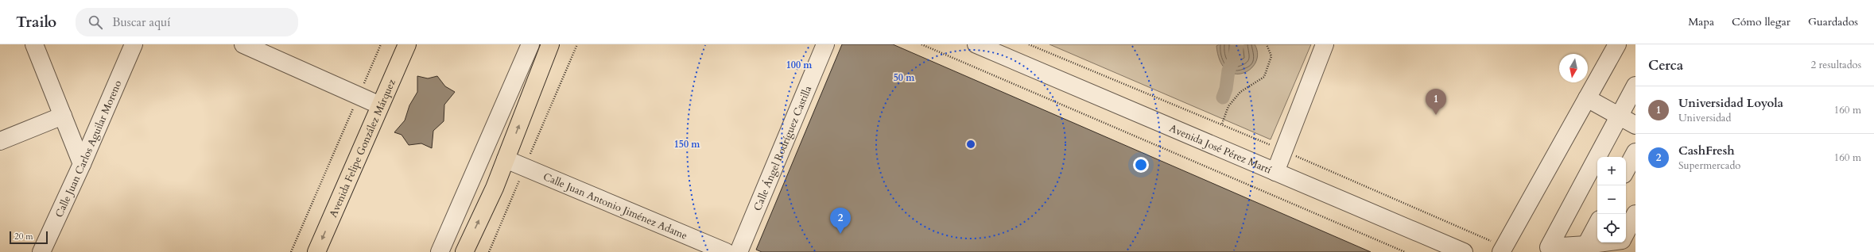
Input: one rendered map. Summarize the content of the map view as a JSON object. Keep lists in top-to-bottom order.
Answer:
{
  "streets": {
    "main road": ["Avenida Felipe González Márquez"],
    "street": [
      "Calle Juan Carlos Aguilar Moreno",
      "Calle Ángel Rodríguez Castilla",
      "Avenida José Pérez Martí",
      "Calle Juan Antonio Jiménez Adame"
    ]
  },
  "scale_bar": "20 m",
  "north": "bottom",
  "page": {
    "header": "Trailo",
    "search": "Buscar aquí",
    "nav": ["Mapa", "Cómo llegar", "Guardados"],
    "heading": ["Cerca", "2 resultados"],
    "list": [
      {
        "mark": "1",
        "name": "Universidad Loyola",
        "note": "Universidad",
        "value": "160 m"
      },
      {
        "mark": "2",
        "name": "CashFresh",
        "note": "Supermercado",
        "value": "160 m"
      }
    ],
    "pins": ["1", "2"],
    "map_buttons": ["+", "−"],
    "scale": "20 m"
  },
  "rings": ["100 m", "50 m", "150 m"]
}
